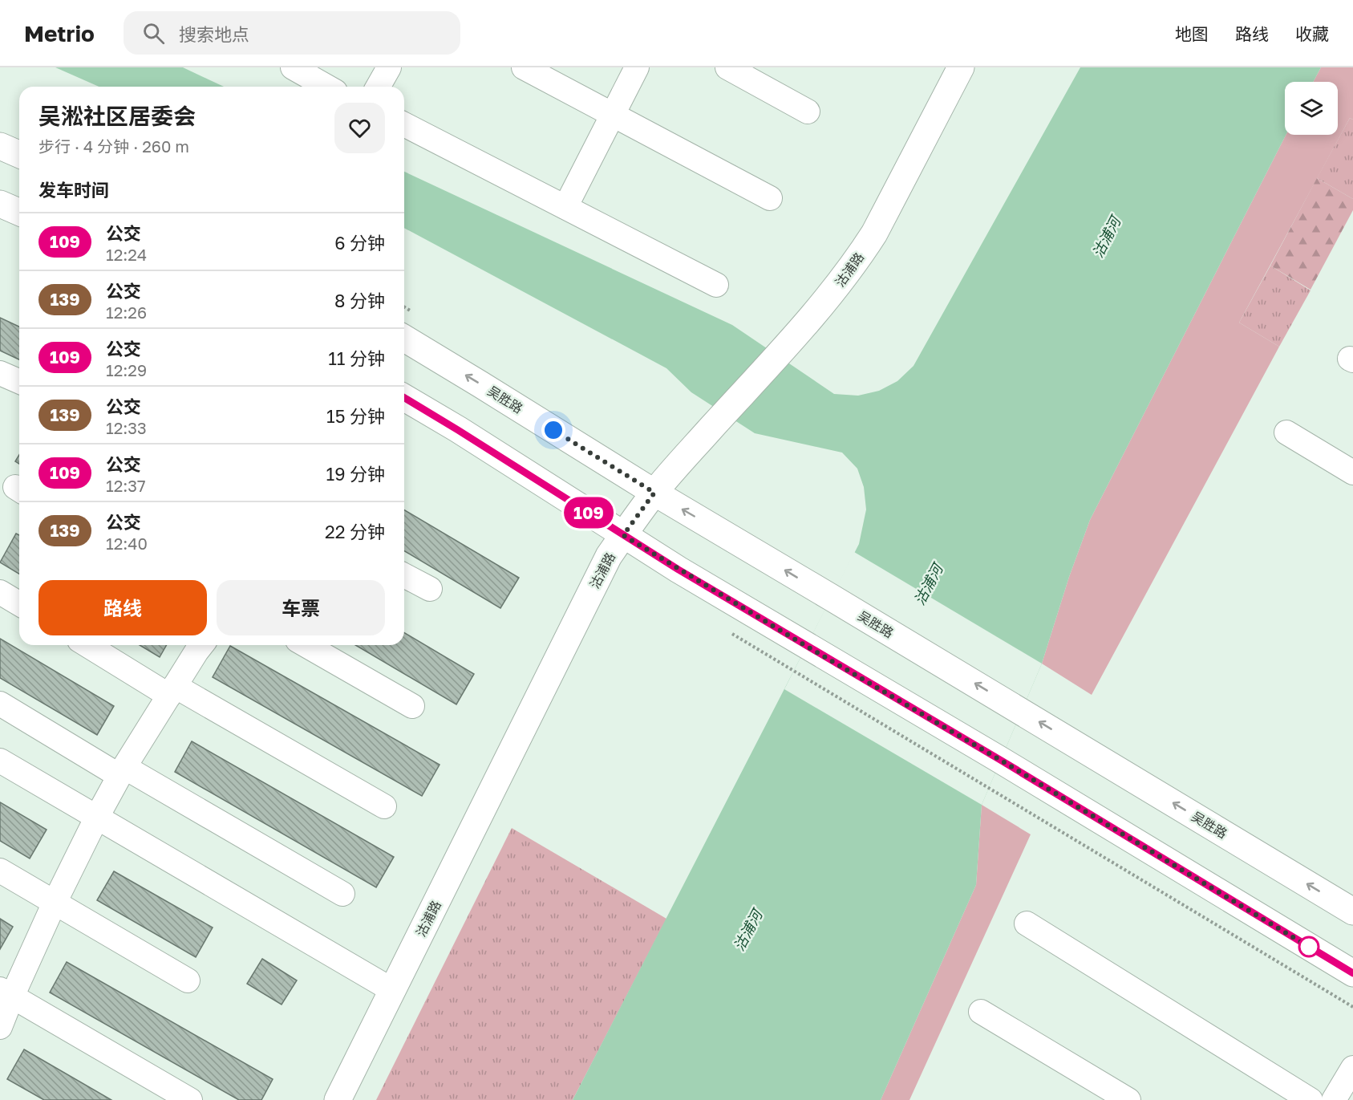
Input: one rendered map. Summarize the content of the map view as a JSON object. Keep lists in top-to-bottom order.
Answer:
{
  "streets": {
    "main road": ["沽浦路", "吴胜路"]
  },
  "crossings": [
    ["沽浦路", "吴胜路"]
  ],
  "water": ["沽浦河"],
  "lines": ["bus line 109"],
  "page": {
    "header": "Metrio",
    "search": "搜索地点",
    "nav": ["地图", "路线", "收藏"],
    "on_map": "109",
    "heading": [
      ["吴淞社区居委会", "步行 · 4 分钟 · 260 m"],
      "发车时间"
    ],
    "list": [
      {
        "mark": "109",
        "name": "公交",
        "note": "12:24",
        "value": "6 分钟"
      },
      {
        "mark": "139",
        "name": "公交",
        "note": "12:26",
        "value": "8 分钟"
      },
      {
        "mark": "109",
        "name": "公交",
        "note": "12:29",
        "value": "11 分钟"
      },
      {
        "mark": "139",
        "name": "公交",
        "note": "12:33",
        "value": "15 分钟"
      },
      {
        "mark": "109",
        "name": "公交",
        "note": "12:37",
        "value": "19 分钟"
      },
      {
        "mark": "139",
        "name": "公交",
        "note": "12:40",
        "value": "22 分钟"
      }
    ],
    "buttons": ["路线", "车票"]
  }
}
